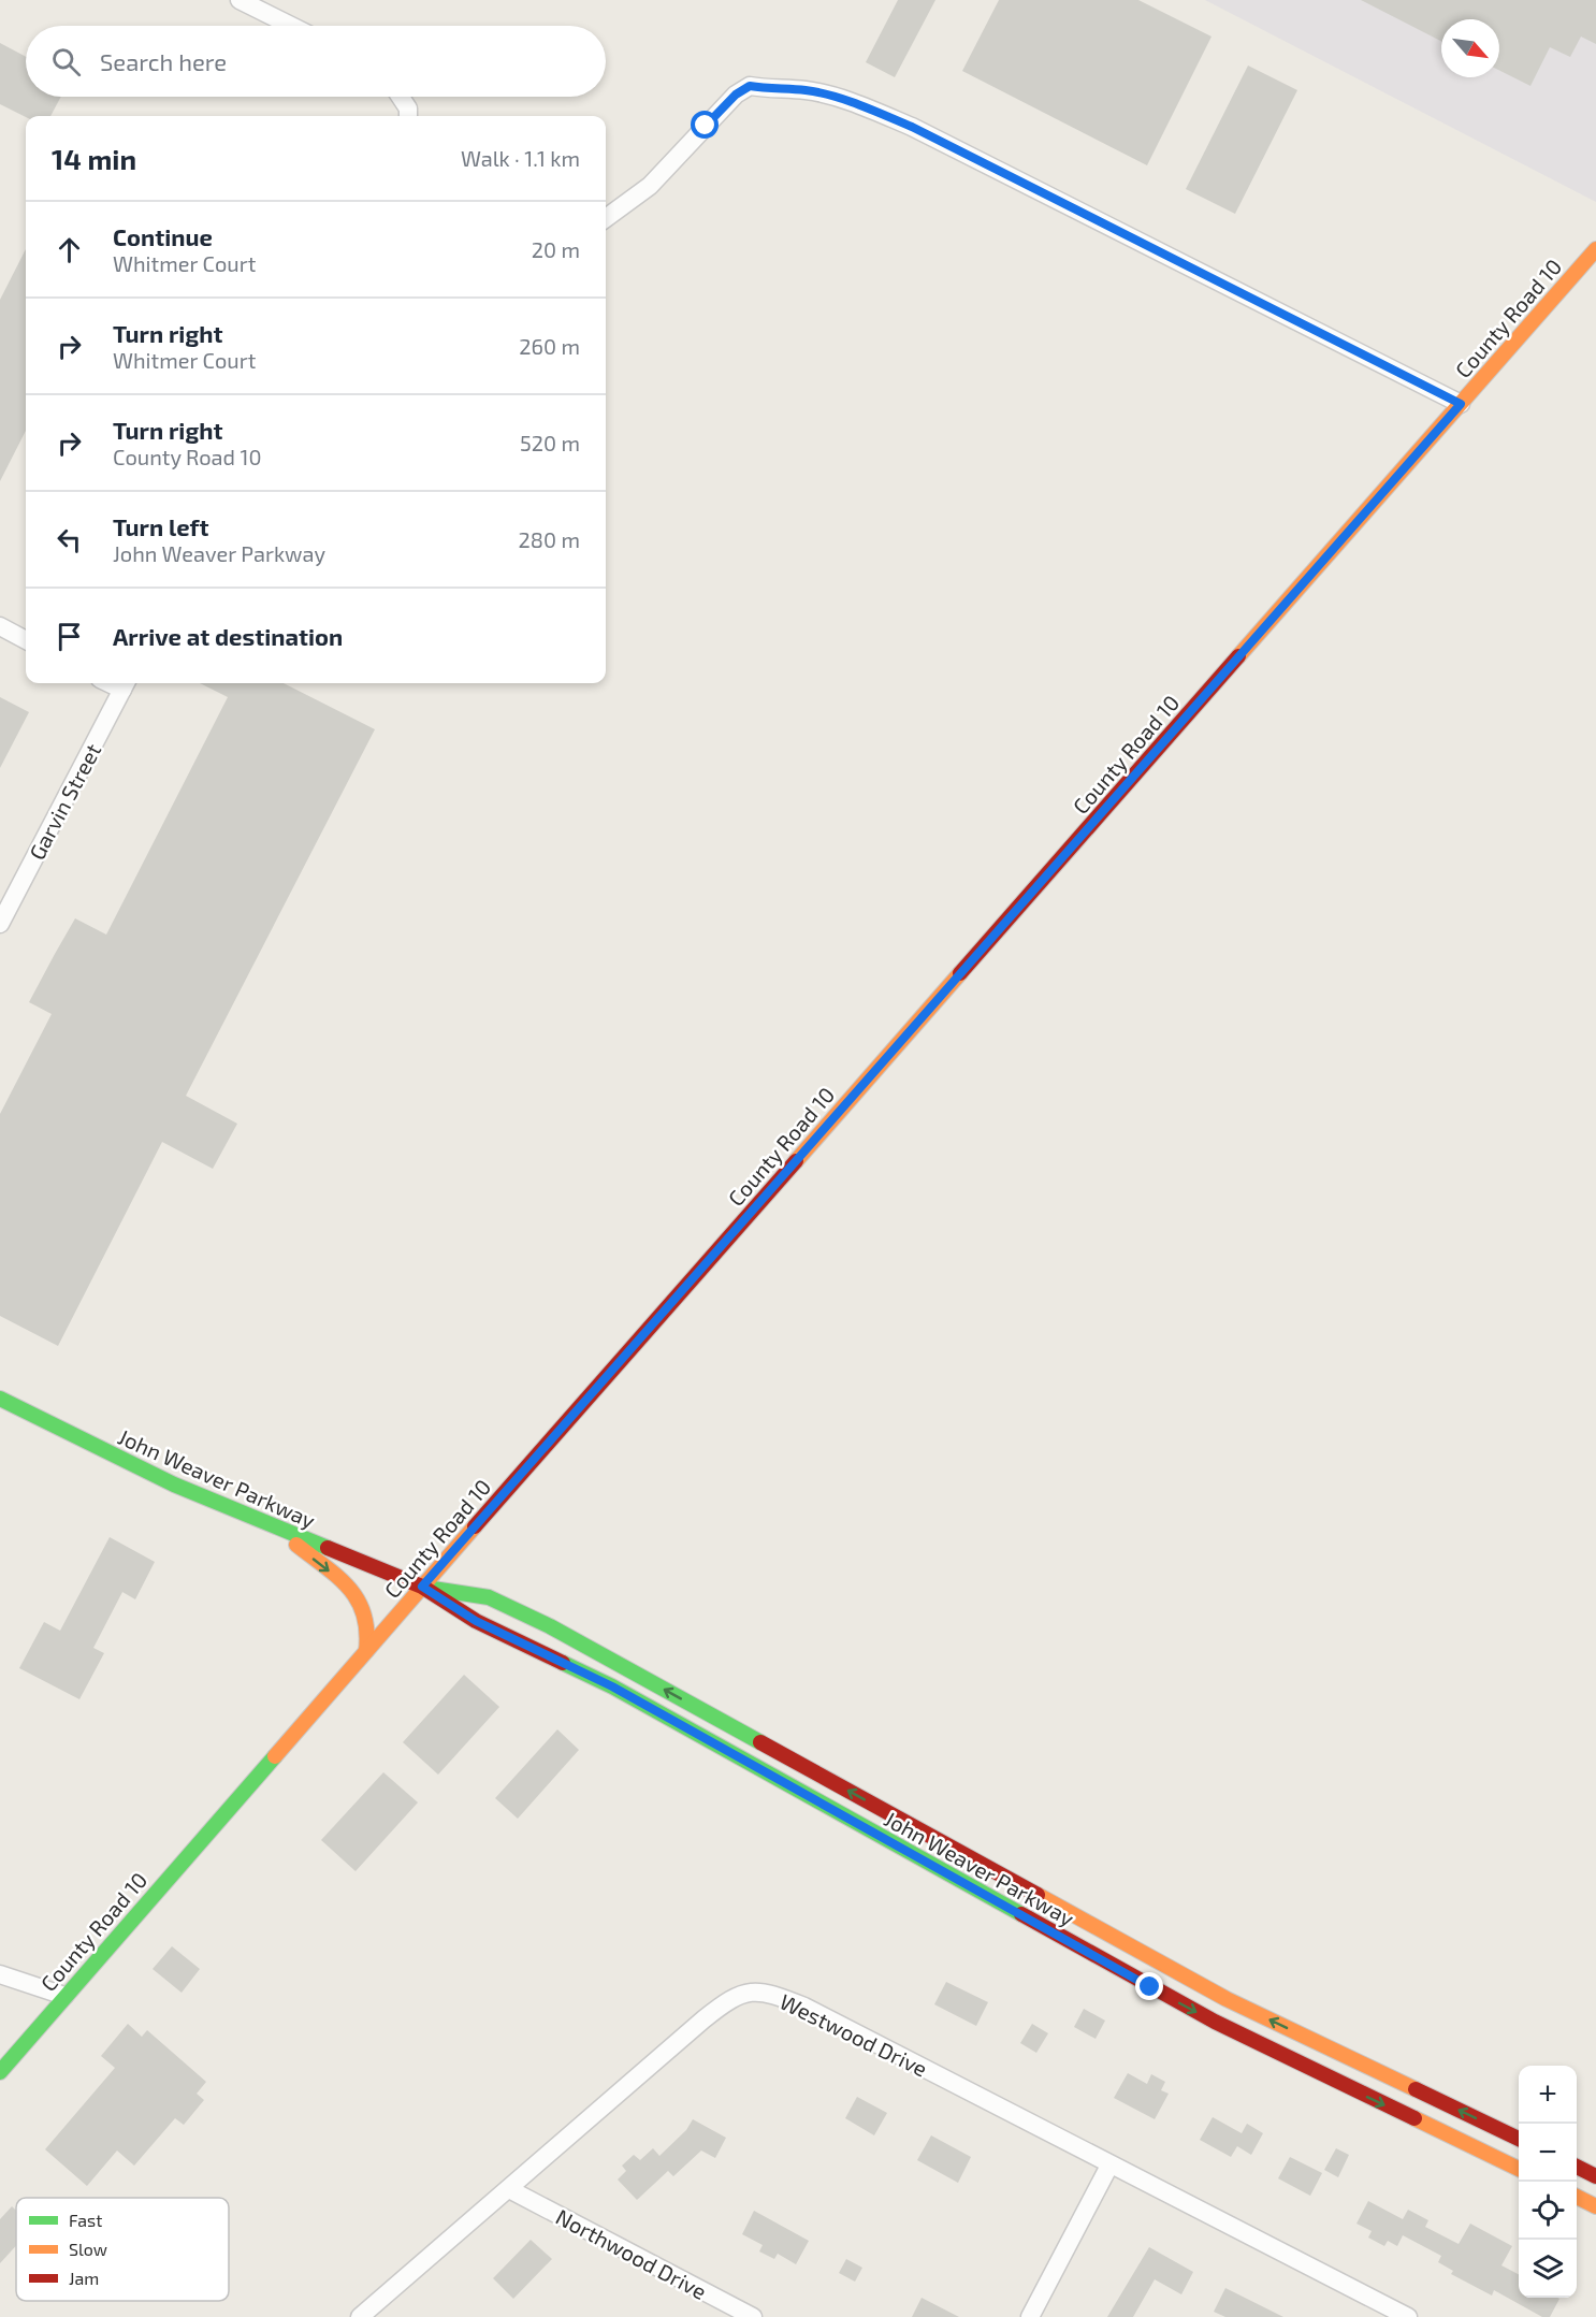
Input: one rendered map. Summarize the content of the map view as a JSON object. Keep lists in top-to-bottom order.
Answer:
{
  "streets": {
    "main road": ["County Road 10", "John Weaver Parkway"],
    "street": ["Garvin Street", "Westwood Drive", "Northwood Drive"]
  },
  "crossings": [
    ["County Road 10", "John Weaver Parkway"],
    ["Westwood Drive", "Northwood Drive"]
  ],
  "legend": ["Fast", "Slow", "Jam"],
  "north": "bottom right",
  "page": {
    "search": "Search here",
    "heading": ["14 min", "Walk · 1.1 km"],
    "list": [
      ["Continue", "Whitmer Court", "20 m"],
      ["Turn right", "Whitmer Court", "260 m"],
      ["Turn right", "County Road 10", "520 m"],
      ["Turn left", "John Weaver Parkway", "280 m"],
      "Arrive at destination"
    ],
    "map_buttons": ["+", "−"]
  }
}
